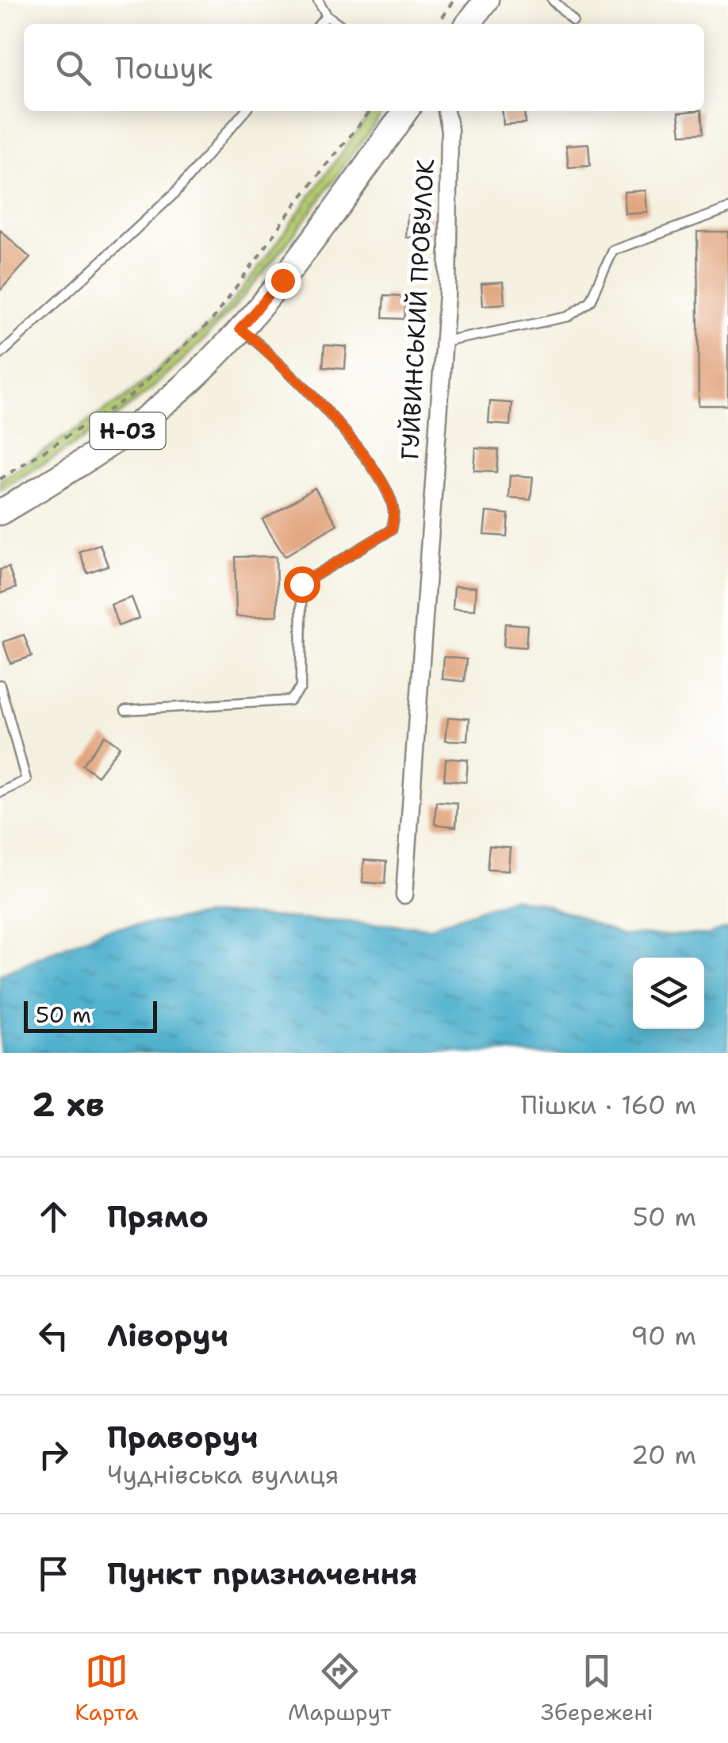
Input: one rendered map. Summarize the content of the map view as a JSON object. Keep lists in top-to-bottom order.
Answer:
{
  "streets": {
    "main road": ["Н-03"],
    "street": ["ГУЙВИНСЬКИЙ ПРОВУЛОК"]
  },
  "scale_bar": "50 m",
  "page": {
    "search": "Пошук",
    "scale": "50 m",
    "heading": ["2 хв", "Пішки · 160 m"],
    "list": [
      ["Прямо", "50 m"],
      ["Ліворуч", "90 m"],
      ["Праворуч", "Чуднівська вулиця", "20 m"],
      "Пункт призначення"
    ],
    "nav": ["Карта", "Маршрут", "Збережені"]
  }
}
